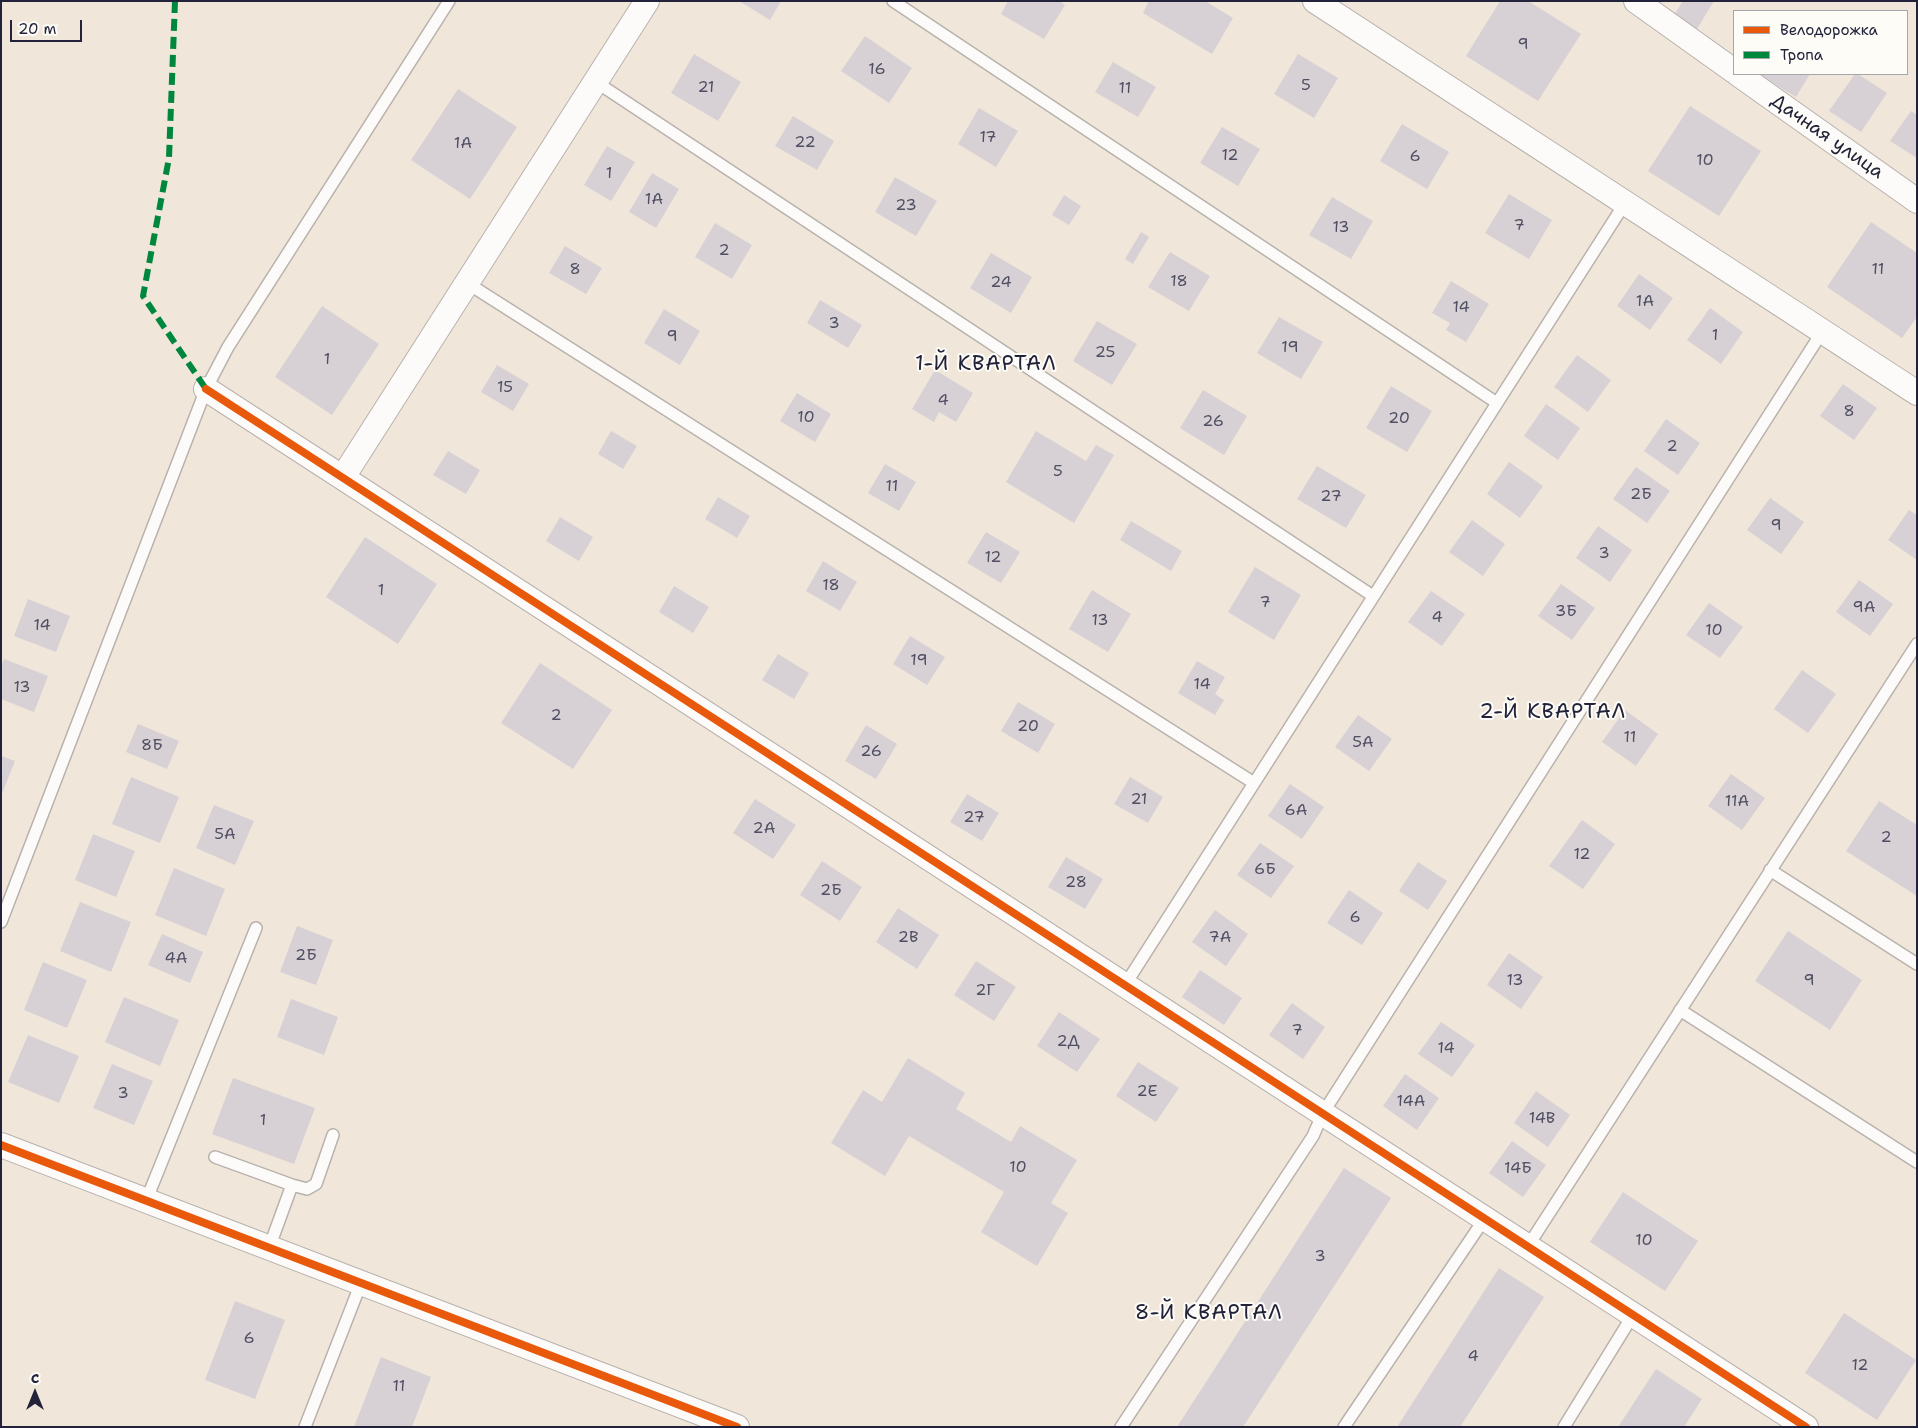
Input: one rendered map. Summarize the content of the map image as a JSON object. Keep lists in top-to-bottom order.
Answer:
{
  "streets": {
    "street": ["Дачная улица"]
  },
  "districts": ["1-Й КВАРТАЛ", "2-Й КВАРТАЛ", "8-Й КВАРТАЛ"],
  "house_numbers": [
    "9",
    "16",
    "5",
    "21",
    "11",
    "17",
    "22",
    "1А",
    "12",
    "6",
    "10",
    "1",
    "1А",
    "23",
    "7",
    "13",
    "2",
    "8",
    "11",
    "18",
    "24",
    "1А",
    "14",
    "3",
    "1",
    "9",
    "19",
    "25",
    "1",
    "15",
    "4",
    "8",
    "10",
    "20",
    "26",
    "2",
    "5",
    "11",
    "2Б",
    "27",
    "9",
    "3",
    "12",
    "18",
    "1",
    "7",
    "9А",
    "3Б",
    "4",
    "13",
    "14",
    "10",
    "19",
    "14",
    "13",
    "2",
    "20",
    "11",
    "5А",
    "8Б",
    "26",
    "21",
    "11А",
    "6А",
    "27",
    "2А",
    "5А",
    "2",
    "12",
    "6Б",
    "28",
    "2Б",
    "6",
    "2В",
    "7А",
    "2Б",
    "4А",
    "13",
    "9",
    "2Г",
    "7",
    "2Д",
    "14",
    "2Е",
    "3",
    "14А",
    "14В",
    "1",
    "10",
    "14Б",
    "10",
    "3",
    "6",
    "4",
    "12",
    "11"
  ],
  "legend": ["Велодорожка", "Тропа"],
  "scale_bar": "20 m",
  "north": "top"
}
